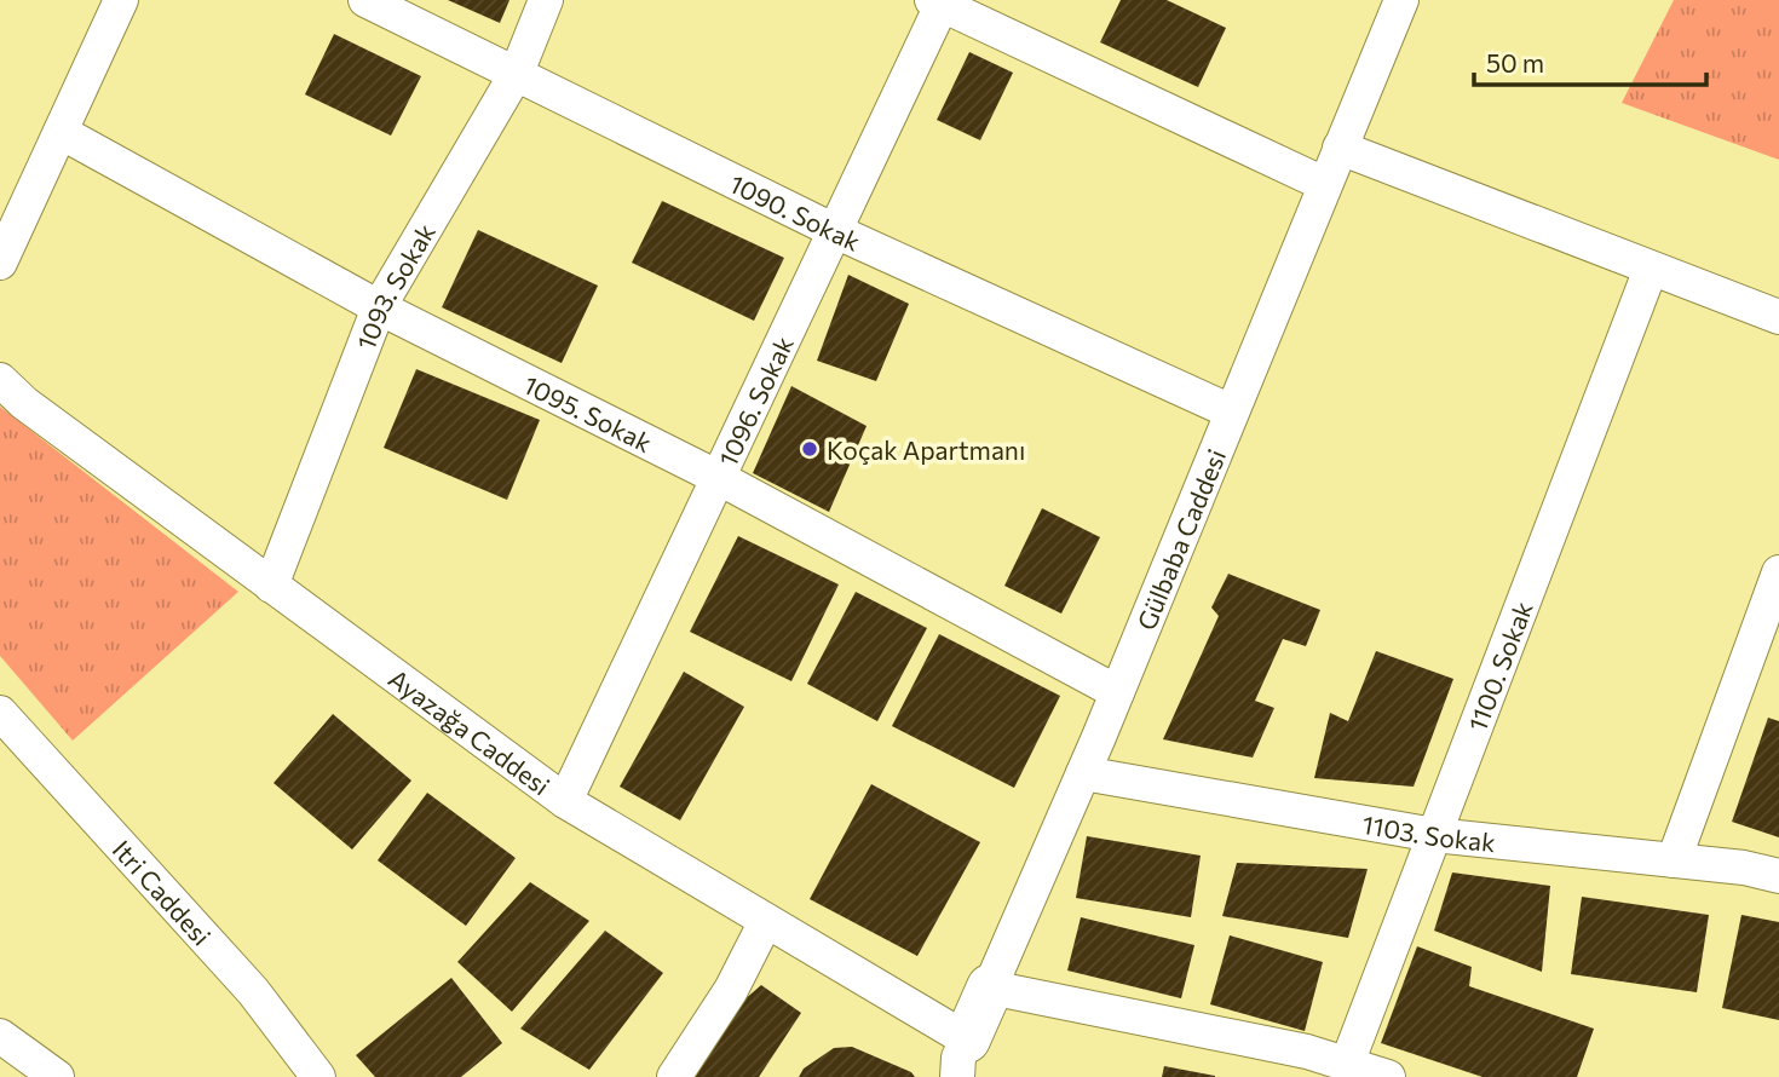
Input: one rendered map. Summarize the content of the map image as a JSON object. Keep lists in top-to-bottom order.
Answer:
{
  "streets": {
    "street": [
      "1090. Sokak",
      "1093. Sokak",
      "1096. Sokak",
      "1095. Sokak",
      "Gülbaba Caddesi",
      "1100. Sokak",
      "Ayazağa Caddesi",
      "1103. Sokak",
      "Itri Caddesi"
    ]
  },
  "crossings": [
    ["1090. Sokak", "1093. Sokak"],
    ["1090. Sokak", "1096. Sokak"],
    ["1090. Sokak", "Gülbaba Caddesi"],
    ["1093. Sokak", "1095. Sokak"],
    ["1093. Sokak", "Ayazağa Caddesi"],
    ["1096. Sokak", "1095. Sokak"],
    ["1096. Sokak", "Ayazağa Caddesi"],
    ["1095. Sokak", "Gülbaba Caddesi"],
    ["Gülbaba Caddesi", "Ayazağa Caddesi"],
    ["Gülbaba Caddesi", "1103. Sokak"],
    ["1100. Sokak", "1103. Sokak"]
  ],
  "places": ["Koçak Apartmanı"],
  "scale_bar": "50 m"
}
